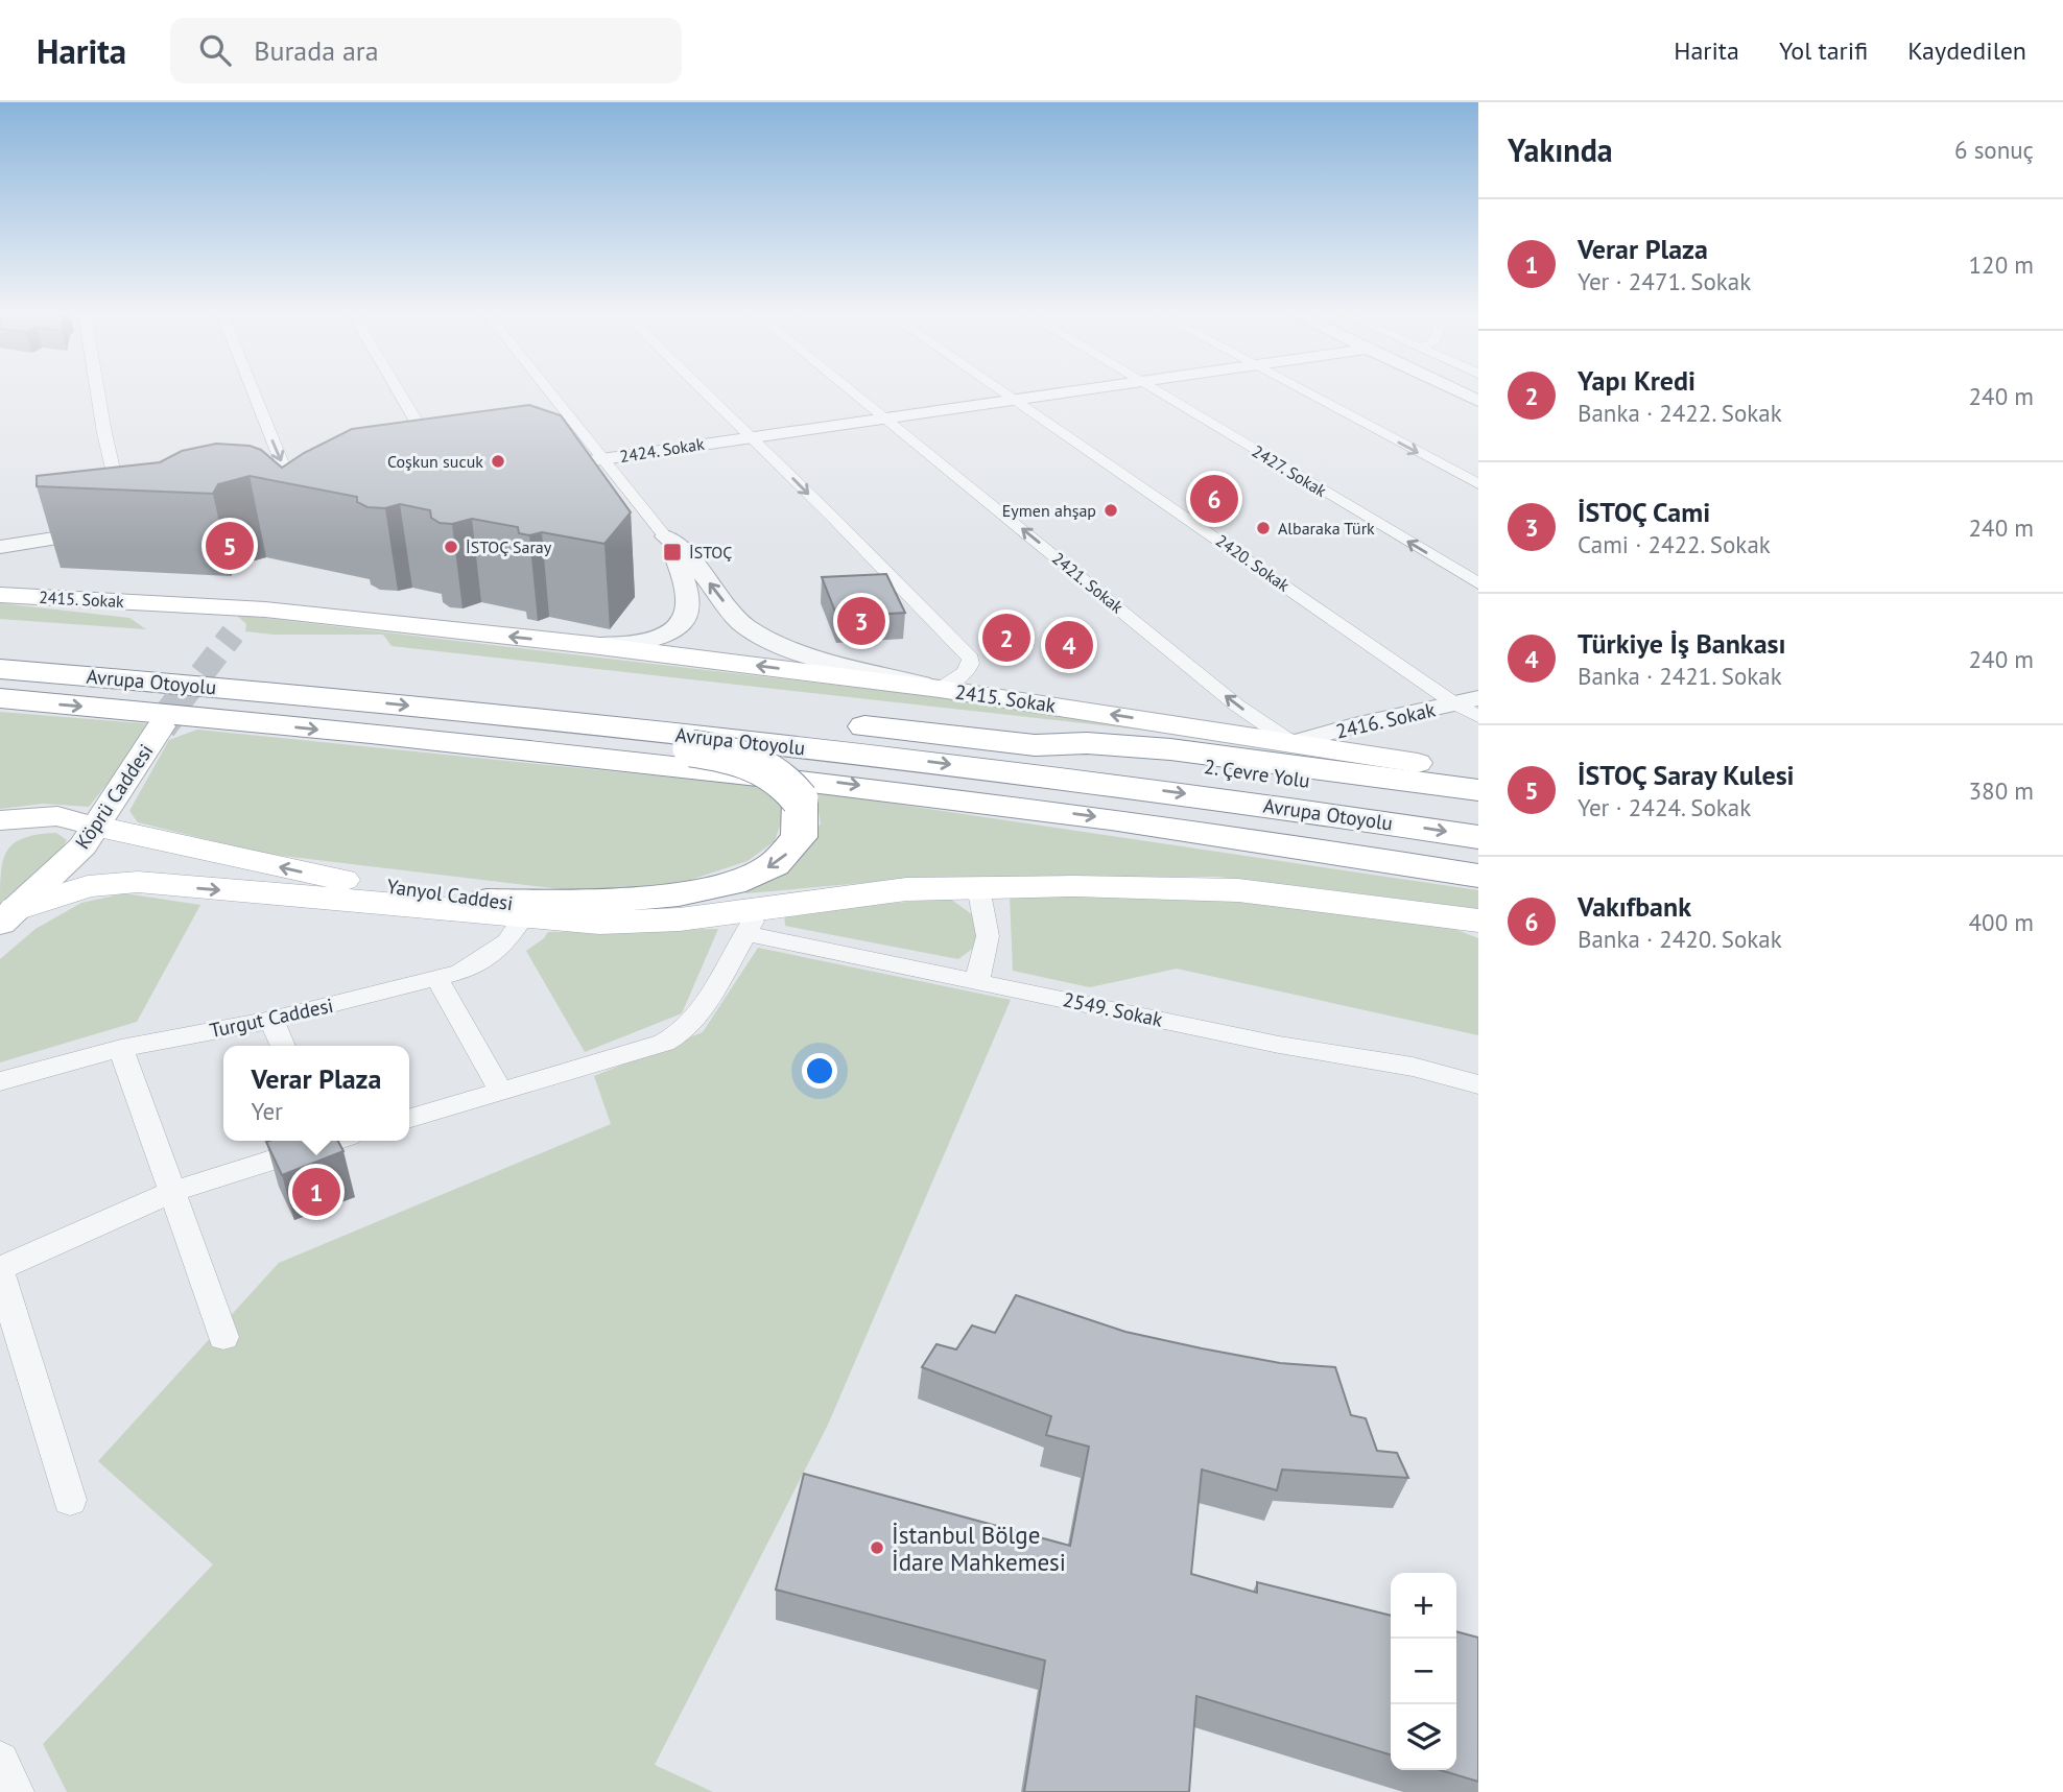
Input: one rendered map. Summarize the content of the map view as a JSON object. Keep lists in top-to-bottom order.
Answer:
{
  "streets": {
    "highway": ["Avrupa Otoyolu", "2. Çevre Yolu"],
    "main road": ["2415. Sokak", "Köprü Caddesi", "Yanyol Caddesi"],
    "street": [
      "2424. Sokak",
      "2427. Sokak",
      "2420. Sokak",
      "2421. Sokak",
      "2416. Sokak",
      "2549. Sokak",
      "Turgut Caddesi"
    ]
  },
  "crossings": [
    ["2424. Sokak", "2420. Sokak"],
    ["2424. Sokak", "2421. Sokak"],
    ["2420. Sokak", "2416. Sokak"],
    ["2421. Sokak", "2415. Sokak"],
    ["2421. Sokak", "2416. Sokak"],
    ["2415. Sokak", "2416. Sokak"],
    ["Avrupa Otoyolu", "2. Çevre Yolu"],
    ["Köprü Caddesi", "Yanyol Caddesi"]
  ],
  "one_way": ["2421. Sokak"],
  "places": {
    "other": [
      "Coşkun sucuk",
      "Eymen ahşap",
      "Albaraka Türk",
      "İSTOÇ Saray",
      "İstanbul Bölge İdare Mahkemesi"
    ],
    "transit": ["İSTOÇ"]
  },
  "page": {
    "header": "Harita",
    "search": "Burada ara",
    "nav": ["Harita", "Yol tarifi", "Kaydedilen"],
    "heading": ["Yakında", "6 sonuç"],
    "list": [
      {
        "mark": "1",
        "name": "Verar Plaza",
        "note": "Yer · 2471. Sokak",
        "value": "120 m"
      },
      {
        "mark": "2",
        "name": "Yapı Kredi",
        "note": "Banka · 2422. Sokak",
        "value": "240 m"
      },
      {
        "mark": "3",
        "name": "İSTOÇ Cami",
        "note": "Cami · 2422. Sokak",
        "value": "240 m"
      },
      {
        "mark": "4",
        "name": "Türkiye İş Bankası",
        "note": "Banka · 2421. Sokak",
        "value": "240 m"
      },
      {
        "mark": "5",
        "name": "İSTOÇ Saray Kulesi",
        "note": "Yer · 2424. Sokak",
        "value": "380 m"
      },
      {
        "mark": "6",
        "name": "Vakıfbank",
        "note": "Banka · 2420. Sokak",
        "value": "400 m"
      }
    ],
    "pins": [
      "6",
      "5",
      "3",
      "2",
      "4",
      "1"
    ],
    "popup": ["Verar Plaza", "Yer"],
    "map_buttons": ["+", "−"]
  }
}
